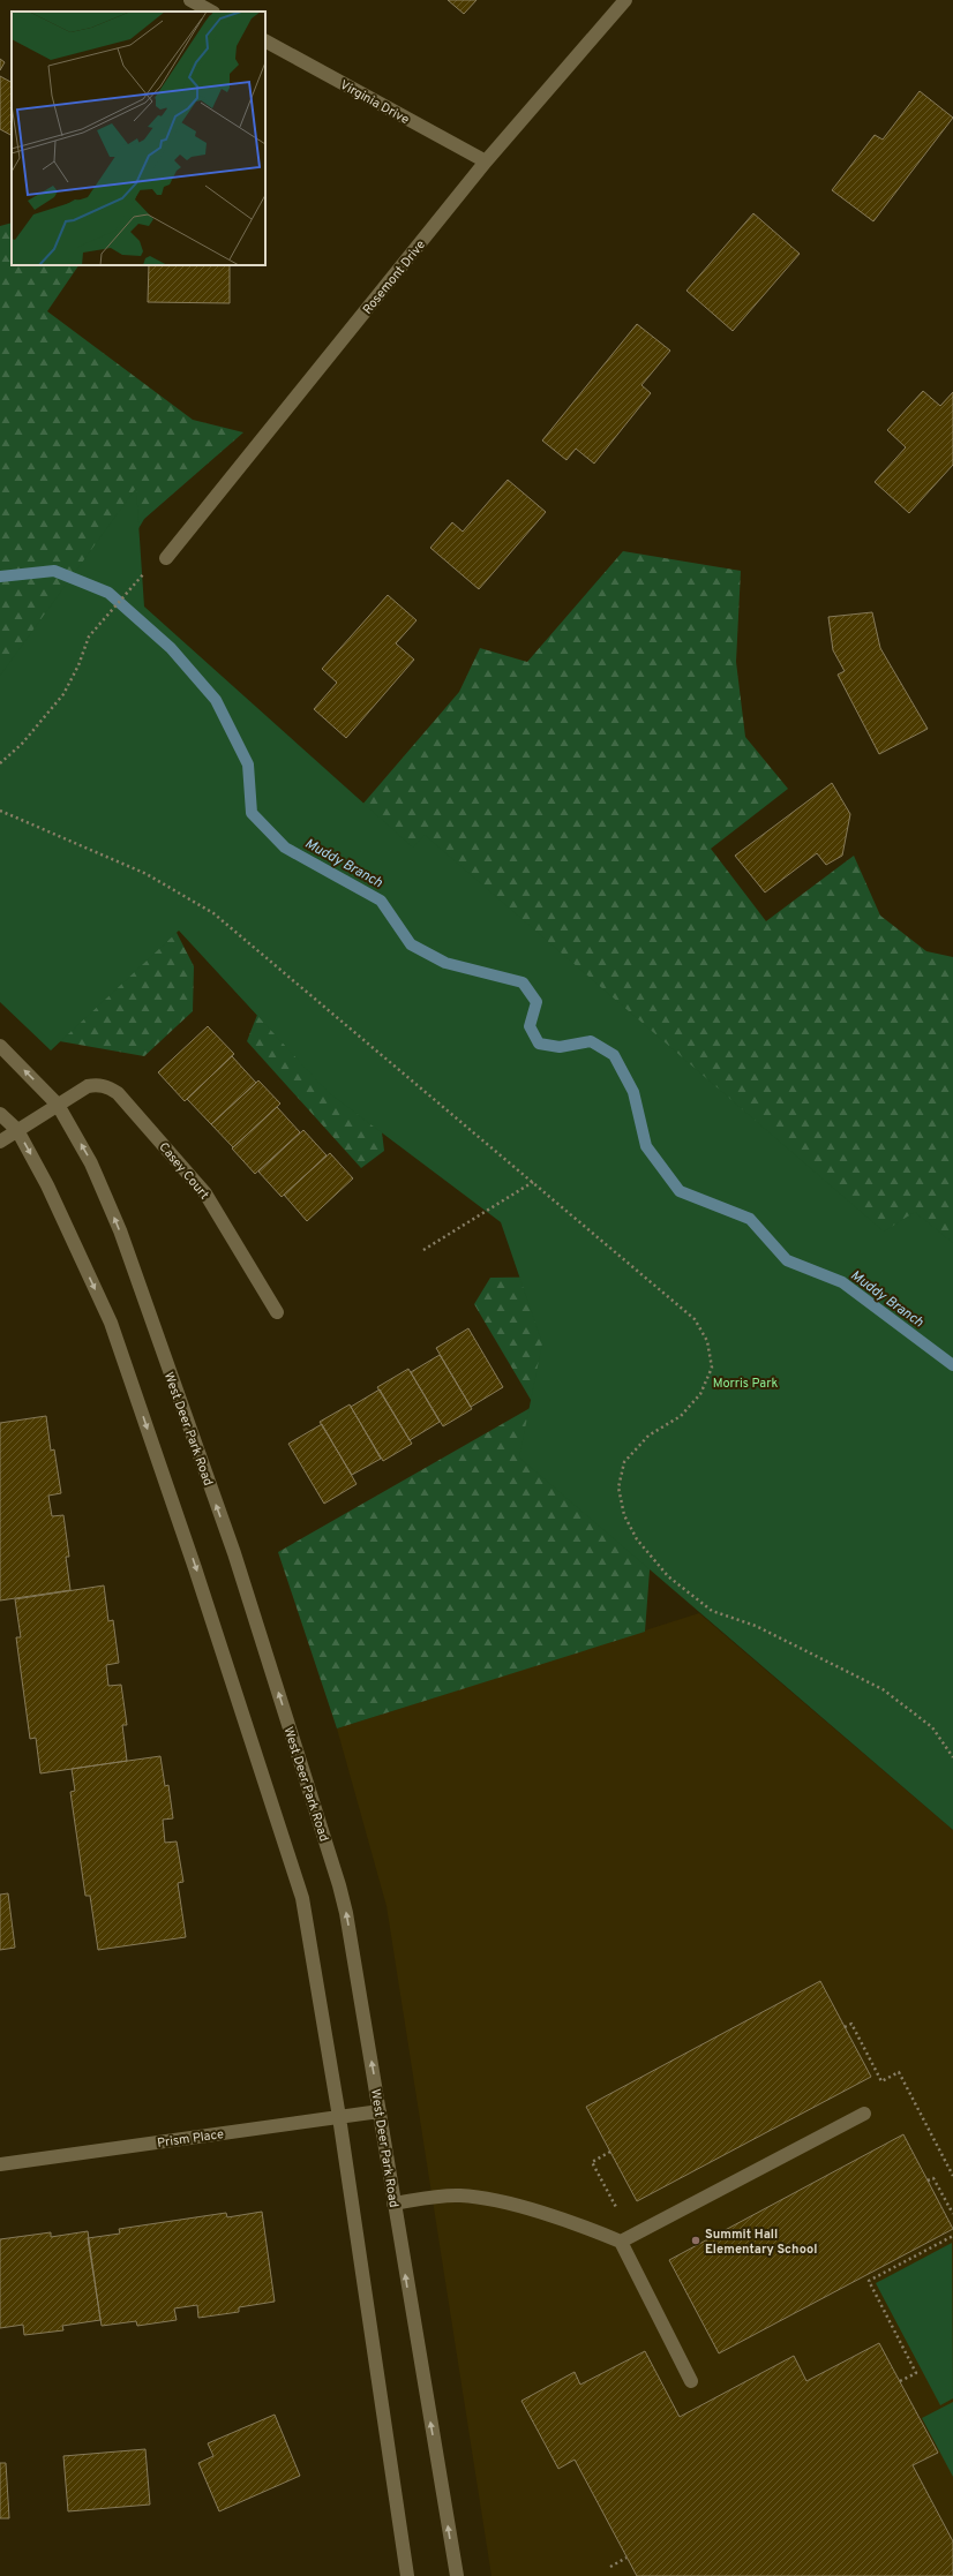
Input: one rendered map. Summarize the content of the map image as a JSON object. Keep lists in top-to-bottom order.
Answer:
{
  "streets": {
    "street": [
      "Virginia Drive",
      "Rosemont Drive",
      "Casey Court",
      "West Deer Park Road",
      "Prism Place"
    ]
  },
  "crossings": [
    ["Virginia Drive", "Rosemont Drive"],
    ["Casey Court", "West Deer Park Road"],
    ["West Deer Park Road", "Prism Place"]
  ],
  "water": ["Muddy Branch"],
  "parks": ["Morris Park"],
  "places": ["Summit Hall Elementary School"]
}
